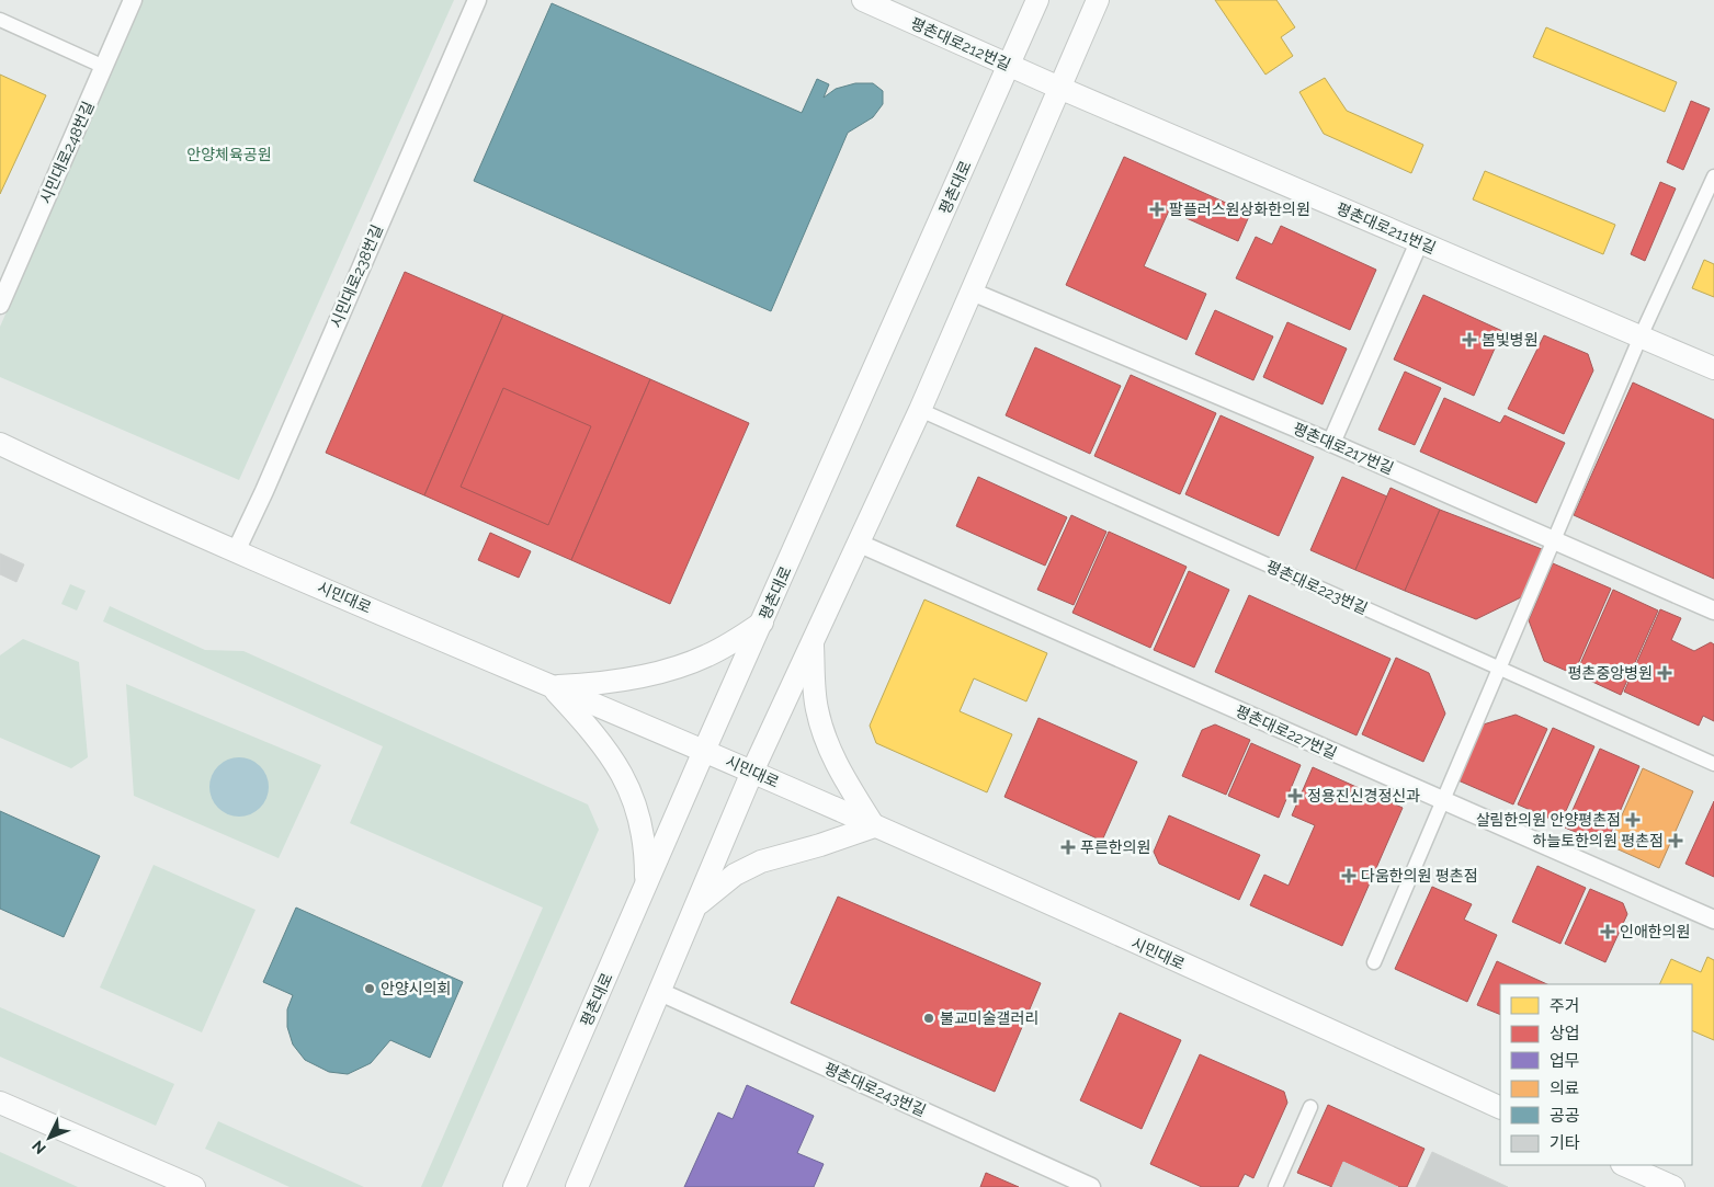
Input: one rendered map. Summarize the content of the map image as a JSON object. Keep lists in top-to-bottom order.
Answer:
{
  "streets": {
    "street": [
      "평촌대로212번길",
      "시민대로248번길",
      "평촌대로",
      "평촌대로211번길",
      "시민대로238번길",
      "평촌대로217번길",
      "평촌대로223번길",
      "시민대로",
      "평촌대로227번길",
      "평촌대로243번길"
    ]
  },
  "crossings": [
    ["평촌대로212번길", "평촌대로"],
    ["평촌대로212번길", "평촌대로211번길"],
    ["평촌대로", "시민대로"],
    ["시민대로238번길", "시민대로"]
  ],
  "parks": ["안양체육공원"],
  "places": {
    "health": [
      "팔플러스원상화한의원",
      "봄빛병원",
      "평촌중앙병원",
      "정용진신경정신과",
      "살림한의원 안양평촌점",
      "하늘토한의원 평촌점",
      "푸른한의원",
      "다움한의원 평촌점",
      "인애한의원"
    ],
    "other": ["안양시의회", "불교미술갤러리"]
  },
  "legend": [
    "주거",
    "상업",
    "업무",
    "의료",
    "공공",
    "기타"
  ],
  "north": "bottom left"
}
